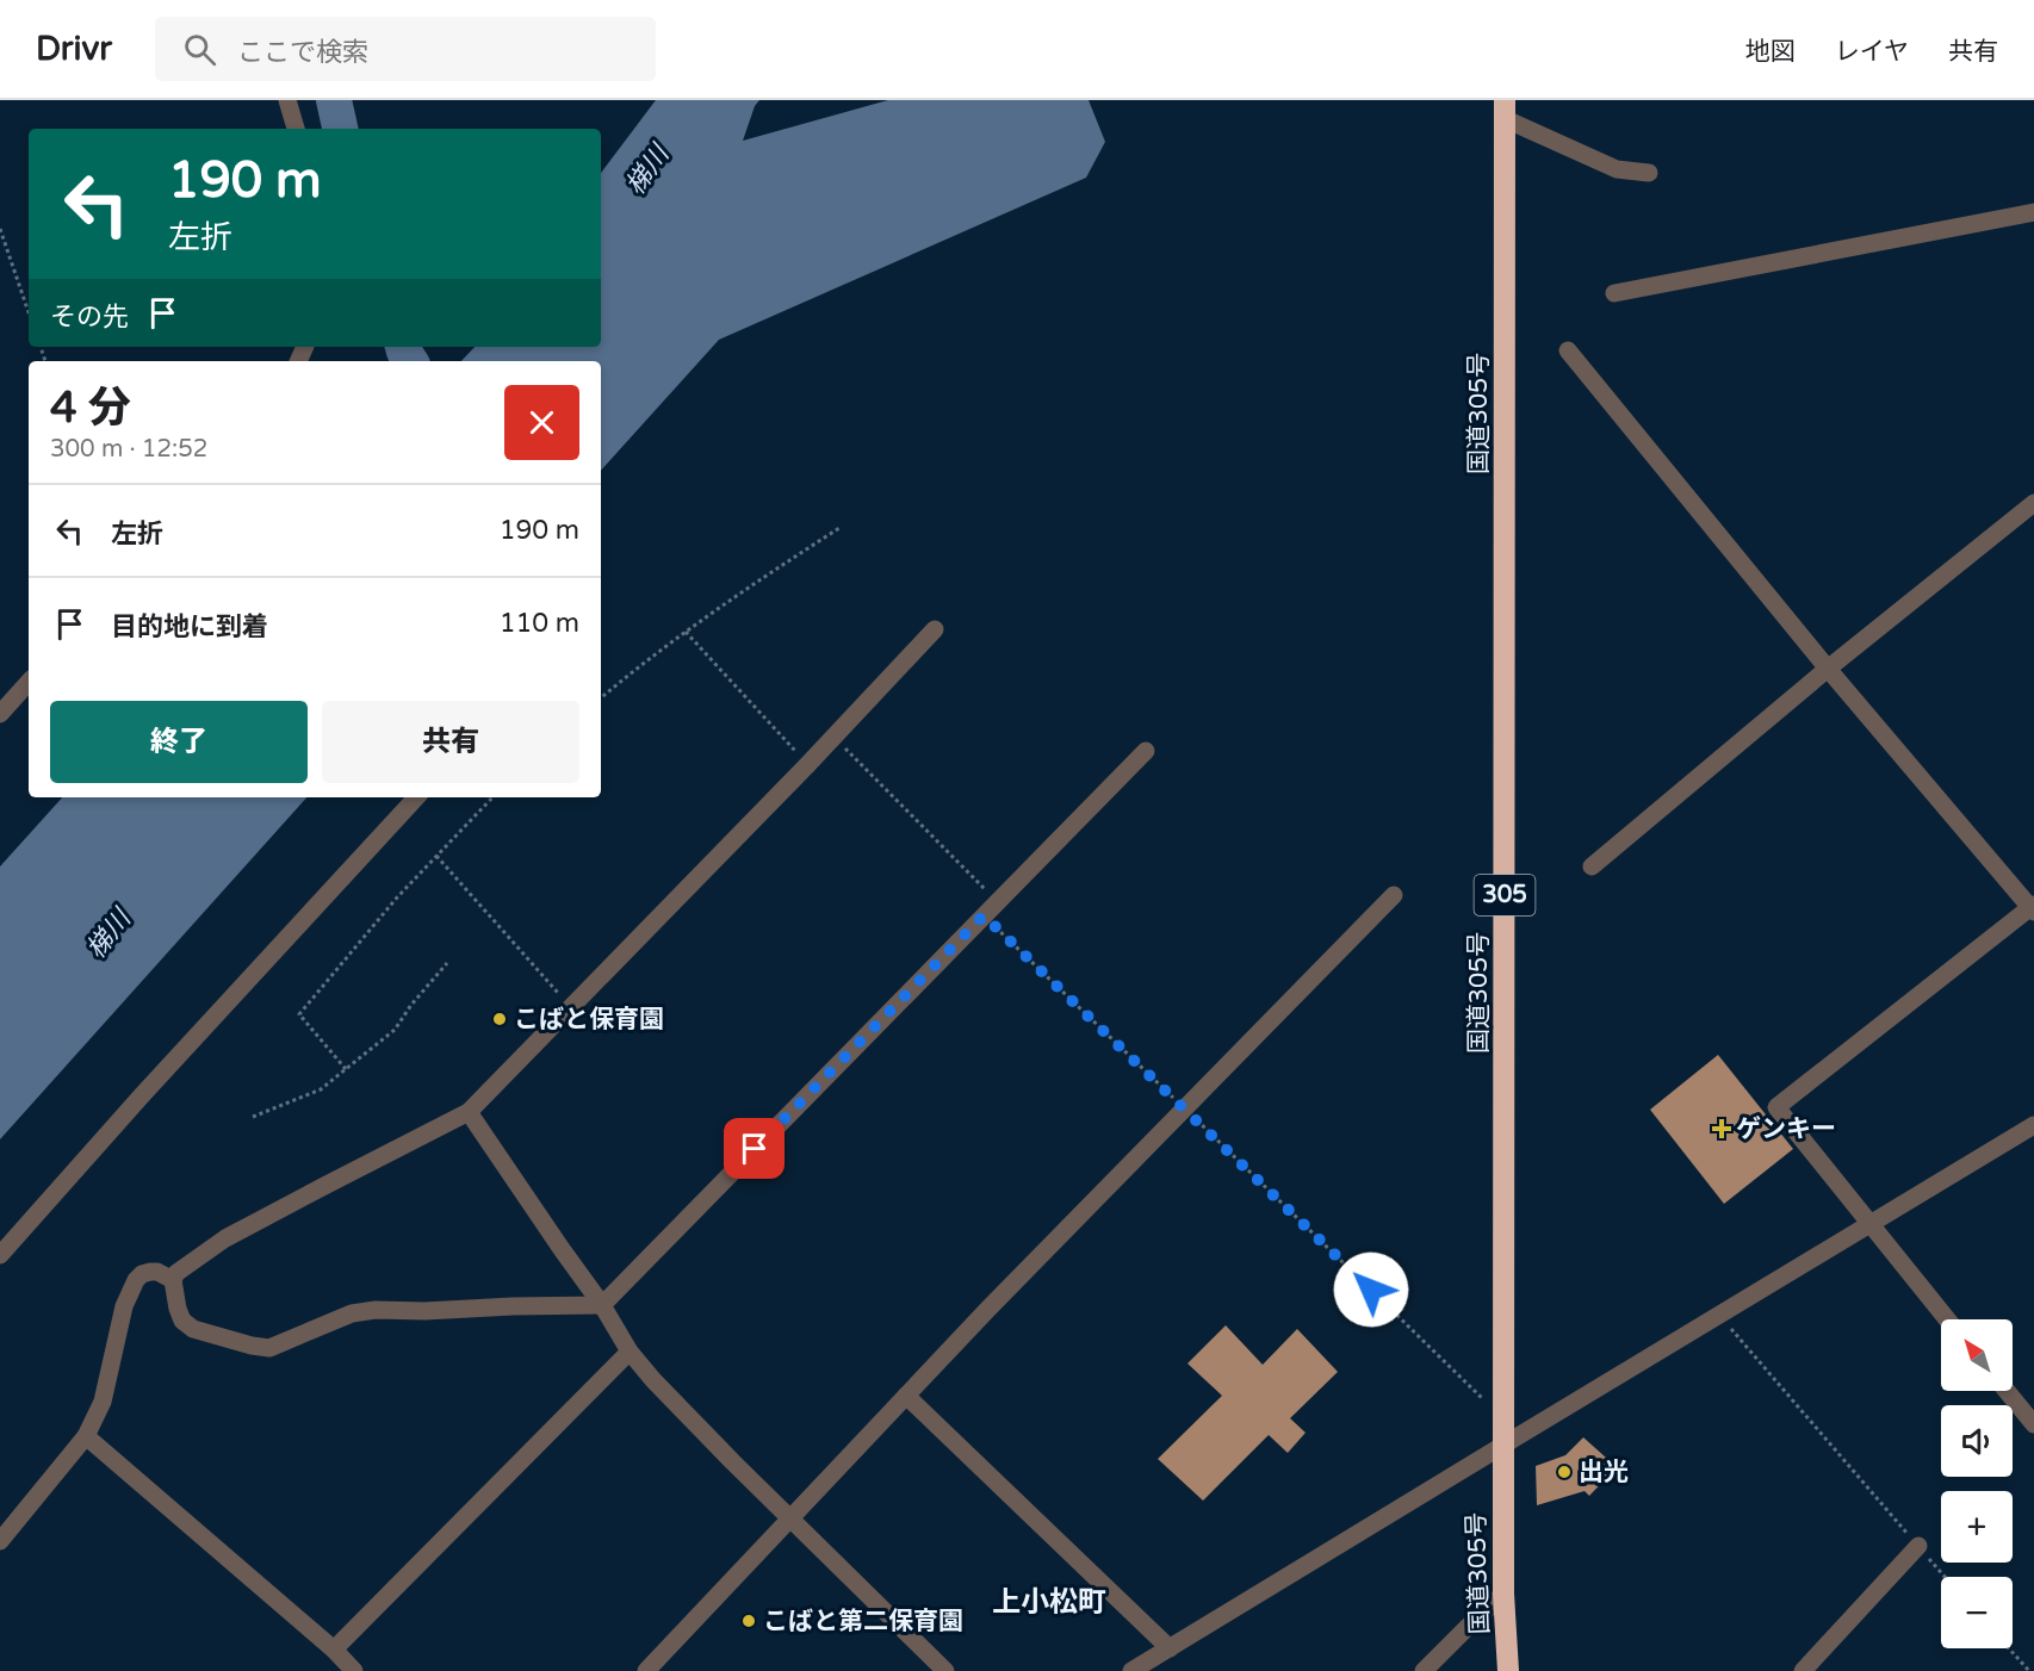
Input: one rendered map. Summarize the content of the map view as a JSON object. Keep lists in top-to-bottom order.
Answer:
{
  "streets": {
    "highway": ["国道305号", "305"]
  },
  "districts": ["上小松町"],
  "water": ["梯川"],
  "places": {
    "other": ["こばと保育園", "出光", "こばと第二保育園"],
    "health": ["ゲンキー"]
  },
  "north": "top left",
  "page": {
    "header": "Drivr",
    "search": "ここで検索",
    "nav": ["地図", "レイヤ", "共有"],
    "turn": ["190 m", "左折"],
    "then": "その先",
    "heading": ["4 分", "300 m · 12:52"],
    "list": [
      {
        "name": "左折",
        "value": "190 m"
      },
      {
        "name": "目的地に到着",
        "value": "110 m"
      }
    ],
    "buttons": ["終了", "共有"],
    "map_buttons": ["+", "−"]
  }
}
